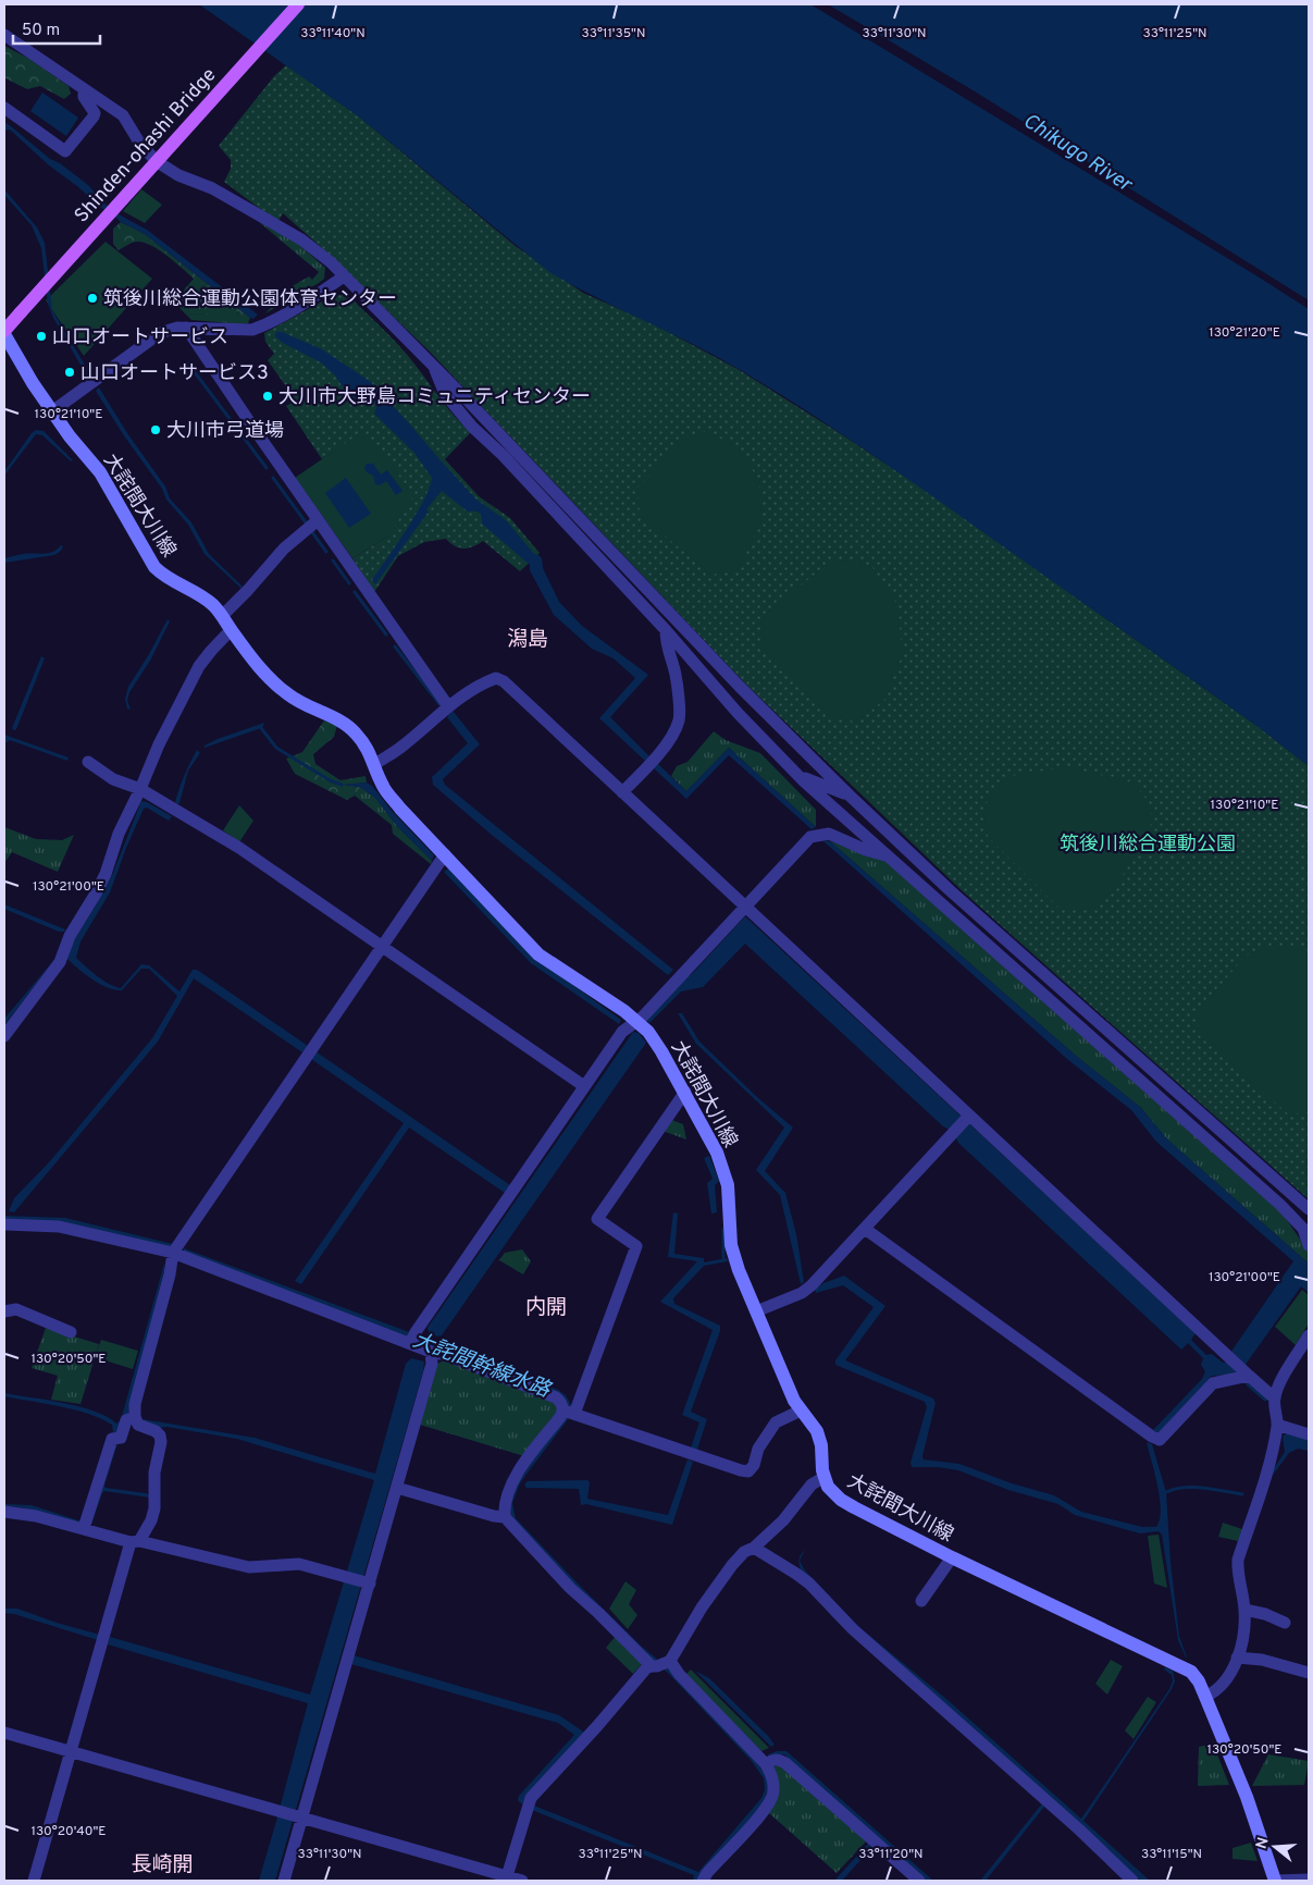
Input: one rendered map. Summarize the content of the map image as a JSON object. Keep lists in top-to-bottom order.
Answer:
{
  "streets": {
    "main road": ["Shinden-ohashi Bridge", "大詫間大川線"]
  },
  "crossings": [
    ["Shinden-ohashi Bridge", "大詫間大川線"]
  ],
  "districts": ["潟島", "内開", "長崎開"],
  "water": ["Chikugo River", "大詫間幹線水路"],
  "parks": ["筑後川総合運動公園"],
  "places": [
    "筑後川総合運動公園体育センター",
    "山口オートサービス",
    "山口オートサービス3",
    "大川市大野島コミュニティセンター",
    "大川市弓道場"
  ],
  "scale_bar": "50 m",
  "north": "left",
  "coordinates": [
    "33°11'40\"N",
    "33°11'35\"N",
    "33°11'30\"N",
    "33°11'25\"N",
    "130°21'20\"E",
    "130°21'10\"E",
    "130°21'00\"E",
    "130°20'50\"E",
    "130°20'40\"E",
    "33°11'20\"N",
    "33°11'15\"N"
  ]
}
